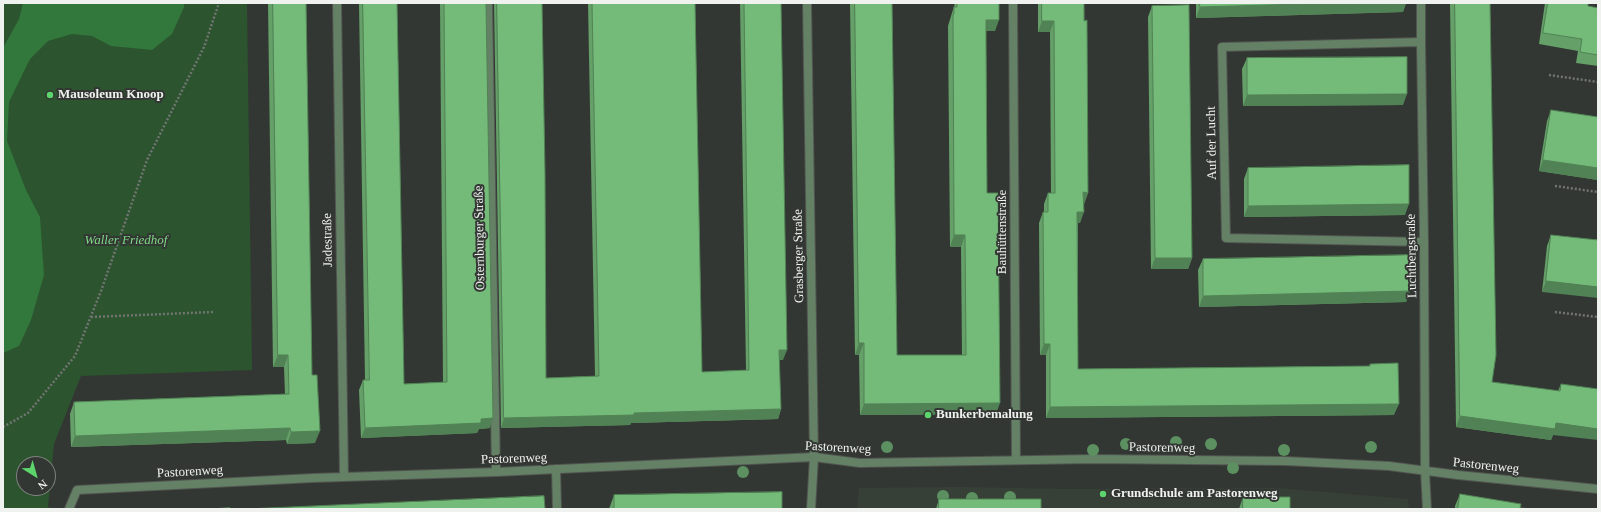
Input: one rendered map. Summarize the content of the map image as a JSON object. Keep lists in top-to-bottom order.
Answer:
{
  "streets": {
    "street": [
      "Auf der Lucht",
      "Bauhüttenstraße",
      "Osternburger Straße",
      "Jadestraße",
      "Grasberger Straße",
      "Luchtbergstraße",
      "Pastorenweg"
    ]
  },
  "crossings": [
    ["Auf der Lucht", "Luchtbergstraße"],
    ["Bauhüttenstraße", "Pastorenweg"],
    ["Osternburger Straße", "Pastorenweg"],
    ["Jadestraße", "Pastorenweg"],
    ["Grasberger Straße", "Pastorenweg"],
    ["Luchtbergstraße", "Pastorenweg"]
  ],
  "parks": ["Waller Friedhof"],
  "places": ["Mausoleum Knoop", "Bunkerbemalung", "Grundschule am Pastorenweg"],
  "north": "bottom right"
}
